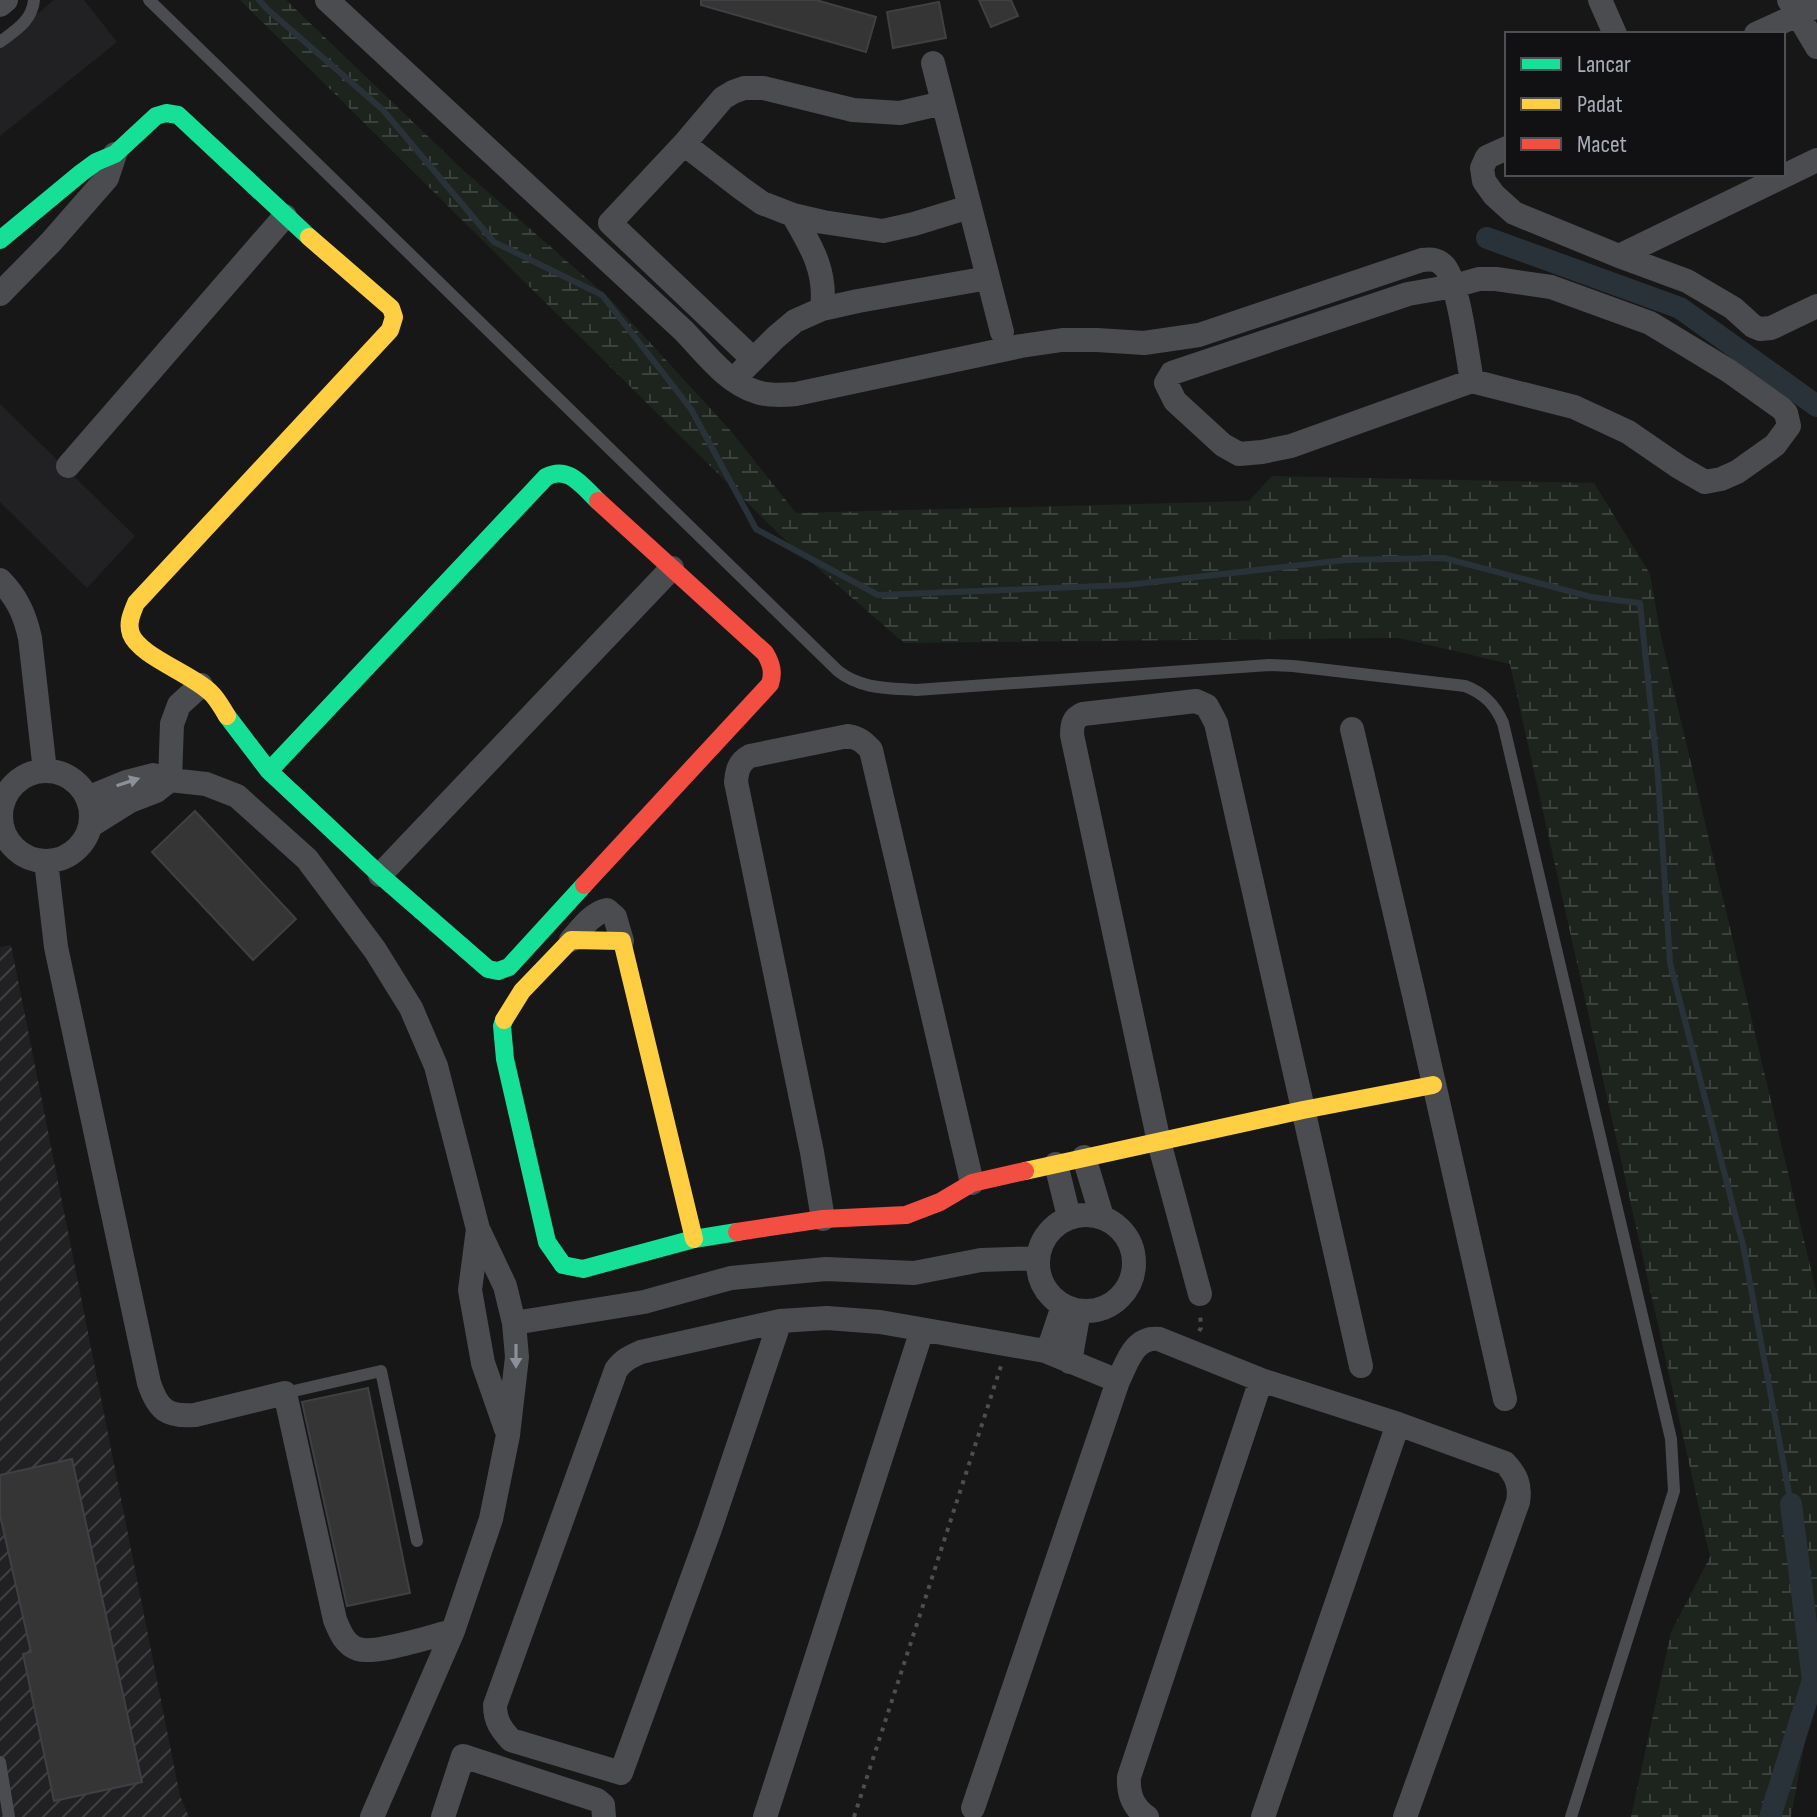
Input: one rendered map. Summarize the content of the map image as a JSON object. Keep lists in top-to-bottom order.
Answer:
{
  "legend": ["Lancar", "Padat", "Macet"]
}
